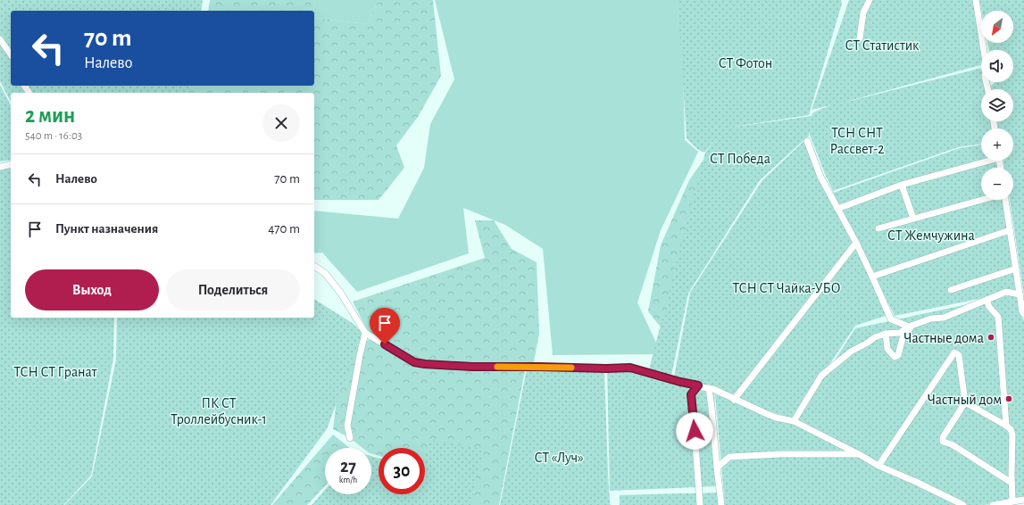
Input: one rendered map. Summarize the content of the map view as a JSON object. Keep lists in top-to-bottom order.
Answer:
{
  "parks": [
    "СТ Статистик",
    "СТ Фотон",
    "ТСН СНТ Рассвет-2",
    "СТ Победа",
    "СТ Жемчужина",
    "ТСН СТ Чайка-УБО",
    "ТСН СТ Гранат",
    "ПК СТ Троллейбусник-1",
    "СТ «Луч»"
  ],
  "places": ["Частные дома", "Частный дом"],
  "north": "bottom left",
  "page": {
    "map_buttons": ["+", "−"],
    "turn": ["70 m", "Налево"],
    "heading": ["2 мин", "540 m · 16:03"],
    "list": [
      {
        "name": "Налево",
        "value": "70 m"
      },
      {
        "name": "Пункт назначения",
        "value": "470 m"
      }
    ],
    "buttons": ["Выход", "Поделиться"],
    "speed": "27 km/h",
    "limit": "30"
  }
}
